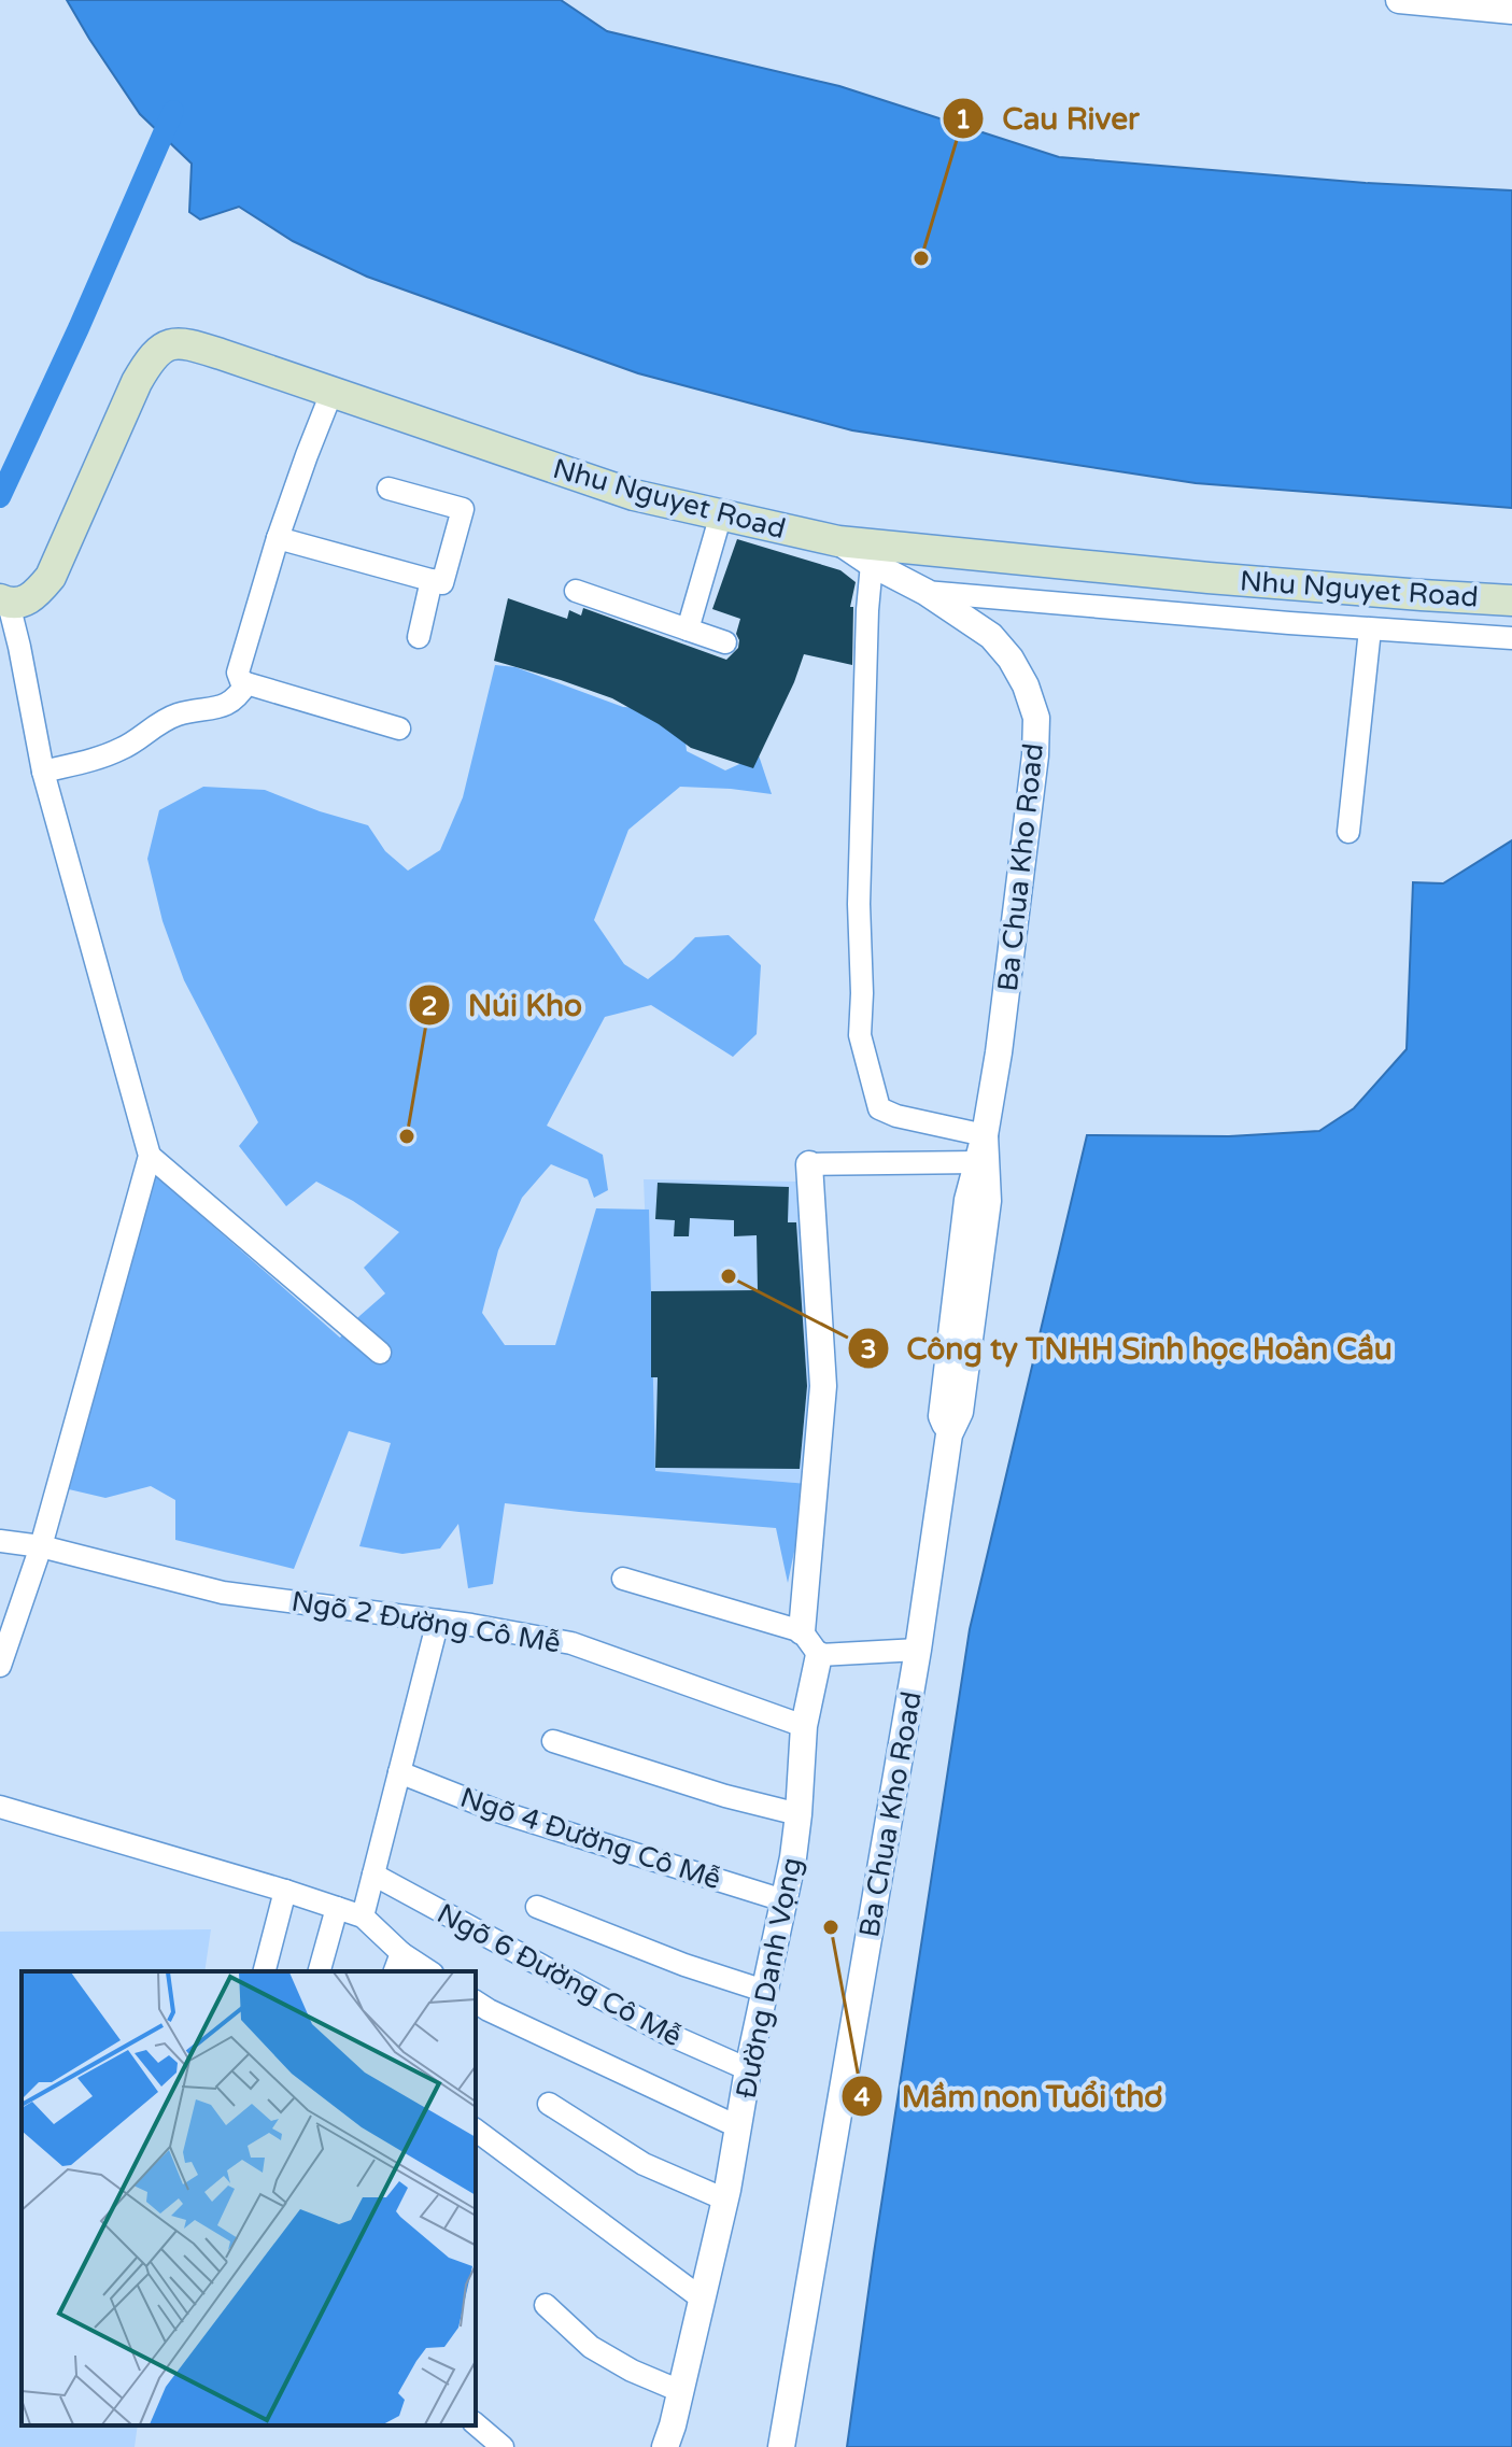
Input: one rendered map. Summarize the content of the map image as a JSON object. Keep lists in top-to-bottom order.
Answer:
{
  "streets": {
    "main road": ["Nhu Nguyet Road"],
    "street": [
      "Ba Chua Kho Road",
      "Ngõ 2 Đường Cô Mễ",
      "Ngõ 4 Đường Cô Mễ",
      "Ngõ 6 Đường Cô Mễ",
      "Đường Danh Vọng"
    ]
  },
  "crossings": [
    ["Nhu Nguyet Road", "Ba Chua Kho Road"],
    ["Ngõ 2 Đường Cô Mễ", "Đường Danh Vọng"],
    ["Ngõ 4 Đường Cô Mễ", "Đường Danh Vọng"],
    ["Ngõ 6 Đường Cô Mễ", "Đường Danh Vọng"]
  ],
  "places": [
    "Cau River",
    "Núi Kho",
    "Công ty TNHH Sinh học Hoàn Cầu",
    "Mầm non Tuổi thơ"
  ]
}
